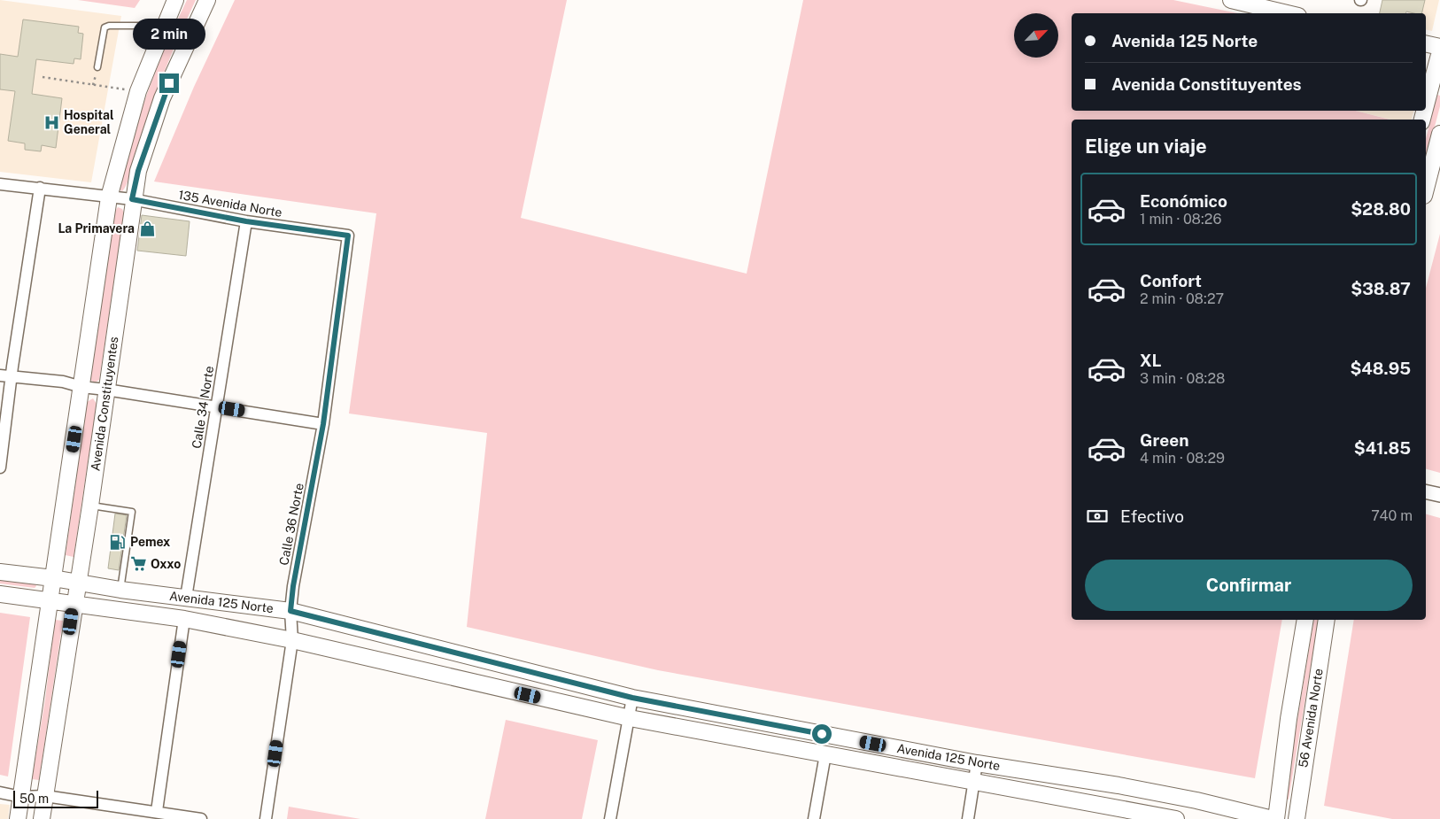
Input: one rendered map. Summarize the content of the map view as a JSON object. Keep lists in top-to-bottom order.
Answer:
{
  "streets": {
    "main road": ["Avenida Constituyentes", "Avenida 125 Norte", "56 Avenida Norte"],
    "street": ["135 Avenida Norte", "Calle 34 Norte", "Calle 36 Norte"]
  },
  "crossings": [
    ["135 Avenida Norte", "Avenida Constituyentes"],
    ["135 Avenida Norte", "Calle 34 Norte"],
    ["135 Avenida Norte", "Calle 36 Norte"],
    ["Avenida Constituyentes", "Avenida 125 Norte"],
    ["Calle 34 Norte", "Avenida 125 Norte"],
    ["Calle 36 Norte", "Avenida 125 Norte"],
    ["Avenida 125 Norte", "56 Avenida Norte"]
  ],
  "places": {
    "hospital": ["Hospital General"],
    "shop": ["La Primavera"],
    "fuel station": ["Pemex"],
    "supermarket": ["Oxxo"]
  },
  "scale_bar": "50 m",
  "north": "top right",
  "page": {
    "banner": ["Avenida 125 Norte", "Avenida Constituyentes"],
    "bubble": "2 min",
    "heading": "Elige un viaje",
    "list": [
      {
        "name": "Económico",
        "note": "1 min · 08:26",
        "value": "$28.80"
      },
      {
        "name": "Confort",
        "note": "2 min · 08:27",
        "value": "$38.87"
      },
      {
        "name": "XL",
        "note": "3 min · 08:28",
        "value": "$48.95"
      },
      {
        "name": "Green",
        "note": "4 min · 08:29",
        "value": "$41.85"
      }
    ],
    "pay": ["Efectivo", "740 m"],
    "buttons": "Confirmar",
    "scale": "50 m"
  }
}
